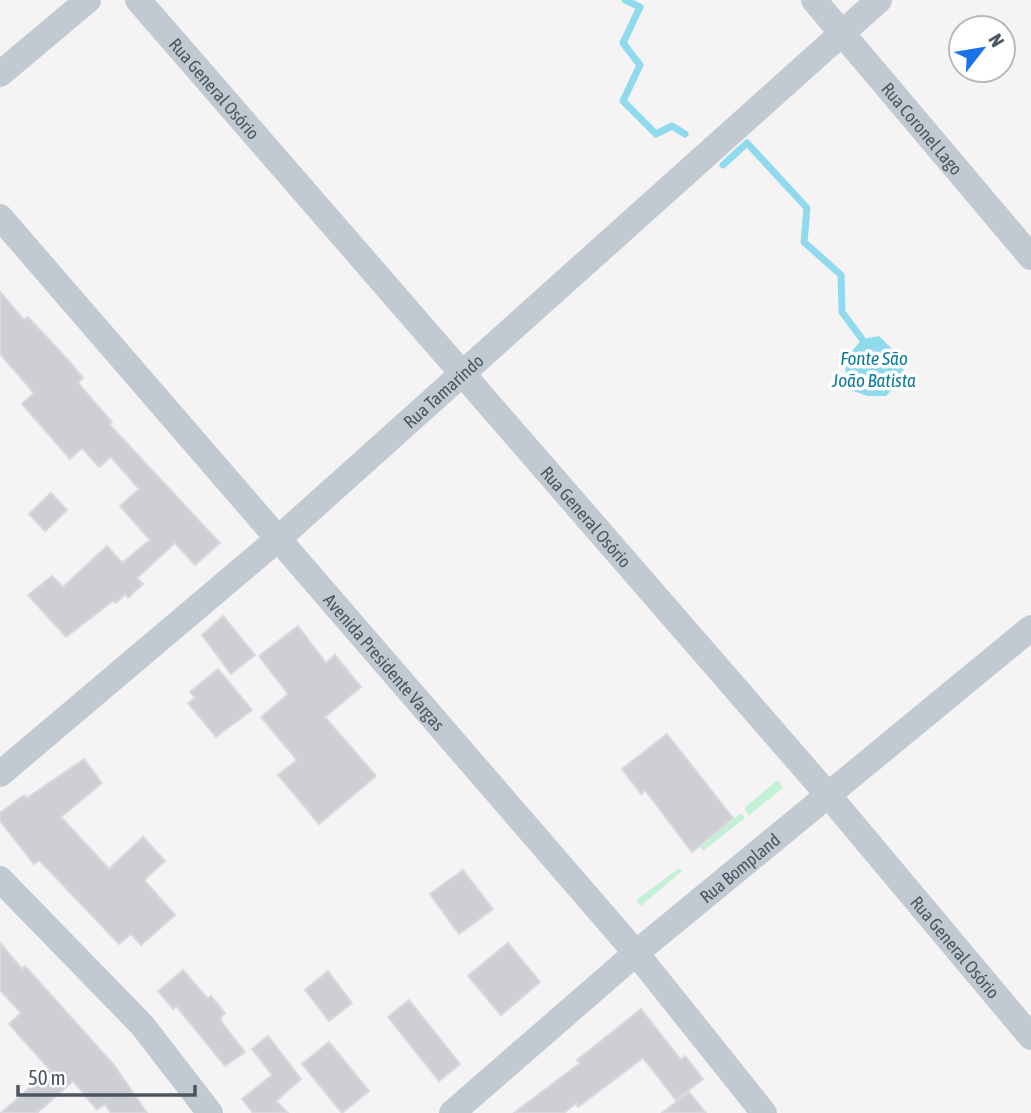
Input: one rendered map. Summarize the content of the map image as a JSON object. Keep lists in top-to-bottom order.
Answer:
{
  "streets": {
    "street": [
      "Rua General Osório",
      "Rua Coronel Lago",
      "Rua Tamarindo",
      "Avenida Presidente Vargas",
      "Rua Bompland"
    ]
  },
  "crossings": [
    ["Rua General Osório", "Rua Tamarindo"],
    ["Rua General Osório", "Rua Bompland"],
    ["Rua Coronel Lago", "Rua Tamarindo"],
    ["Rua Tamarindo", "Avenida Presidente Vargas"],
    ["Avenida Presidente Vargas", "Rua Bompland"]
  ],
  "water": ["Fonte São João Batista"],
  "scale_bar": "50 m",
  "north": "top right"
}
